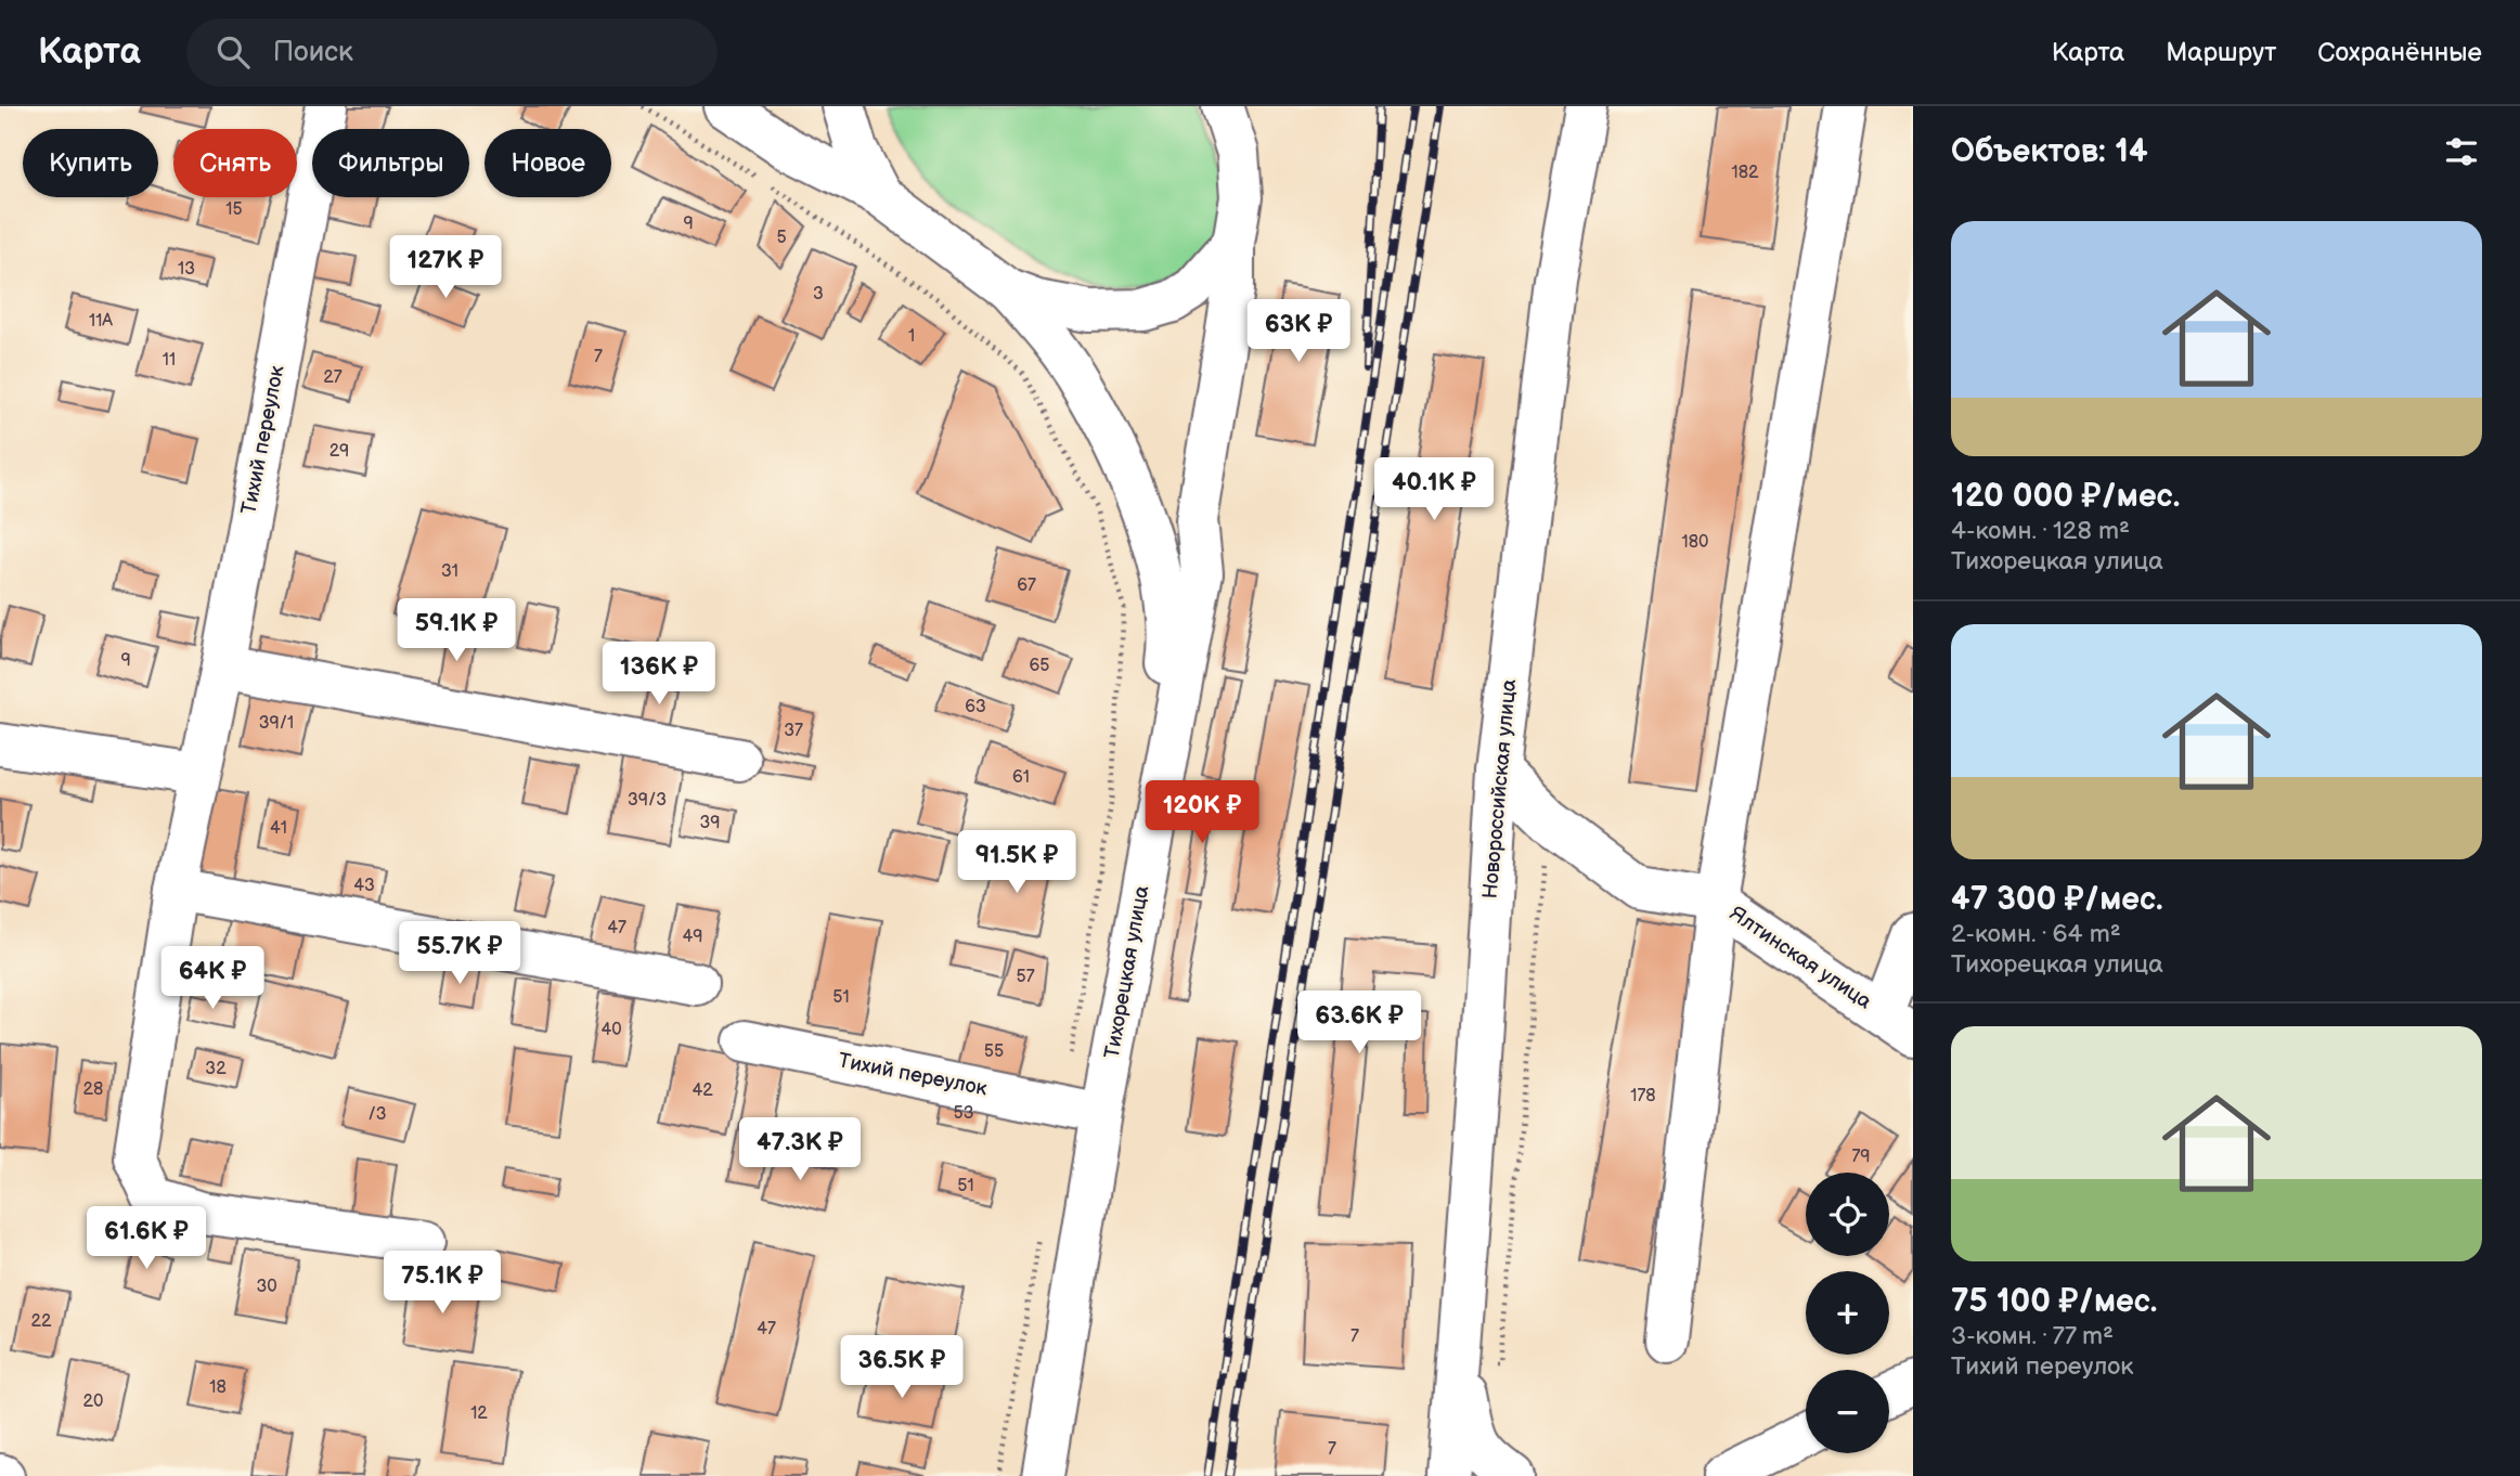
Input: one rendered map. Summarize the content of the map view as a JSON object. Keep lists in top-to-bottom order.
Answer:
{
  "streets": {
    "main road": [
      "Тихий переулок",
      "Новороссийская улица",
      "Ялтинская улица",
      "Тихорецкая улица"
    ]
  },
  "crossings": [
    ["Тихий переулок", "Тихорецкая улица"],
    ["Новороссийская улица", "Ялтинская улица"]
  ],
  "house_numbers": [
    "182",
    "15",
    "9",
    "5",
    "13",
    "3",
    "11А",
    "1",
    "7",
    "11",
    "27",
    "29",
    "180",
    "31",
    "67",
    "9",
    "65",
    "63",
    "39/1",
    "37",
    "61",
    "39/3",
    "39",
    "41",
    "43",
    "47",
    "49",
    "57",
    "51",
    "40",
    "55",
    "32",
    "28",
    "42",
    "178",
    "53",
    "/3",
    "79",
    "51",
    "30",
    "22",
    "47",
    "7",
    "18",
    "20",
    "12",
    "7"
  ],
  "page": {
    "header": "Карта",
    "search": "Поиск",
    "nav": ["Карта", "Маршрут", "Сохранённые"],
    "heading": "Объектов: 14",
    "chip": [
      "Купить",
      "Снять",
      "Фильтры",
      "Новое"
    ],
    "list": [
      {
        "name": "120 000 ₽/мес.",
        "note": "4-комн. · 128 m² · Тихорецкая улица"
      },
      {
        "name": "47 300 ₽/мес.",
        "note": "2-комн. · 64 m² · Тихорецкая улица"
      },
      {
        "name": "75 100 ₽/мес.",
        "note": "3-комн. · 77 m² · Тихий переулок"
      }
    ],
    "price": [
      "127K ₽",
      "63K ₽",
      "40.1K ₽",
      "59.1K ₽",
      "136K ₽",
      "120K ₽",
      "91.5K ₽",
      "55.7K ₽",
      "64K ₽",
      "63.6K ₽",
      "47.3K ₽",
      "61.6K ₽",
      "75.1K ₽",
      "36.5K ₽"
    ],
    "map_buttons": ["+", "−"]
  }
}
